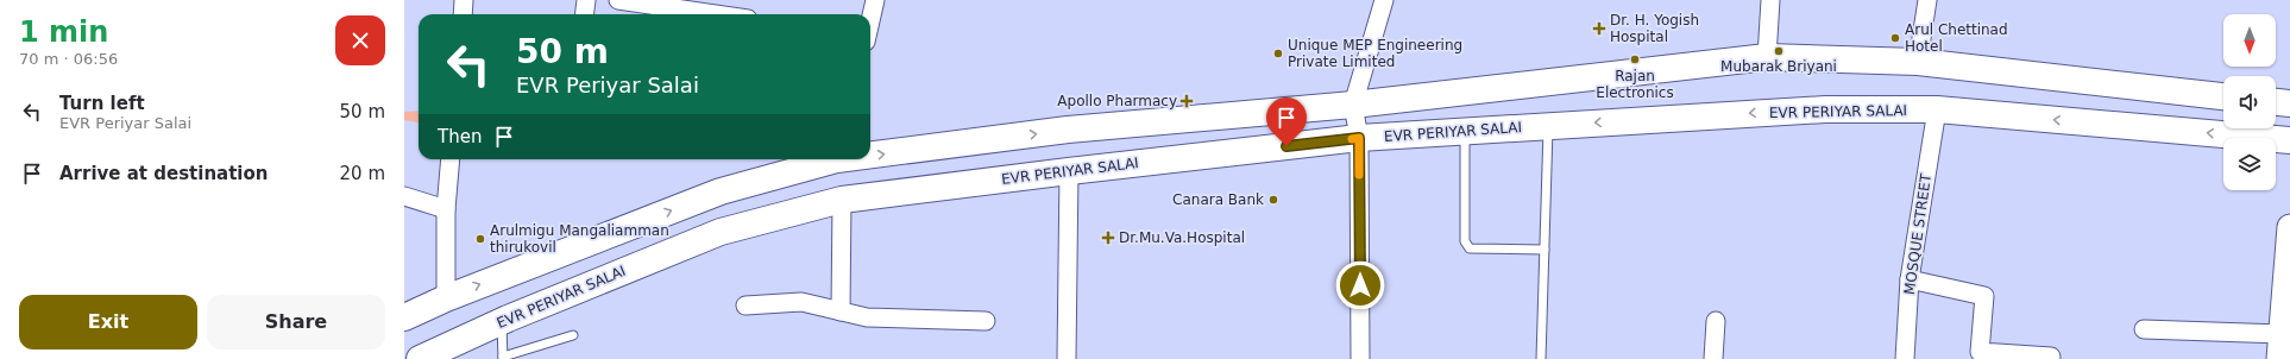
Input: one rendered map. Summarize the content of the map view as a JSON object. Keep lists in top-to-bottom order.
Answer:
{
  "streets": {
    "main road": ["EVR PERIYAR SALAI"],
    "street": ["MOSQUE STREET"]
  },
  "crossings": [
    ["EVR PERIYAR SALAI", "MOSQUE STREET"]
  ],
  "places": {
    "health": ["Dr. H. Yogish Hospital", "Apollo Pharmacy", "Dr.Mu.Va.Hospital"],
    "other": [
      "Arul Chettinad Hotel",
      "Mubarak Briyani",
      "Unique MEP Engineering Private Limited",
      "Rajan Electronics",
      "Canara Bank",
      "Arulmigu Mangaliamman thirukovil"
    ]
  },
  "north": "bottom",
  "page": {
    "heading": ["1 min", "70 m · 06:56"],
    "turn": ["50 m", "EVR Periyar Salai"],
    "list": [
      {
        "name": "Turn left",
        "note": "EVR Periyar Salai",
        "value": "50 m"
      },
      {
        "name": "Arrive at destination",
        "value": "20 m"
      }
    ],
    "then": "Then",
    "buttons": ["Exit", "Share"]
  }
}
